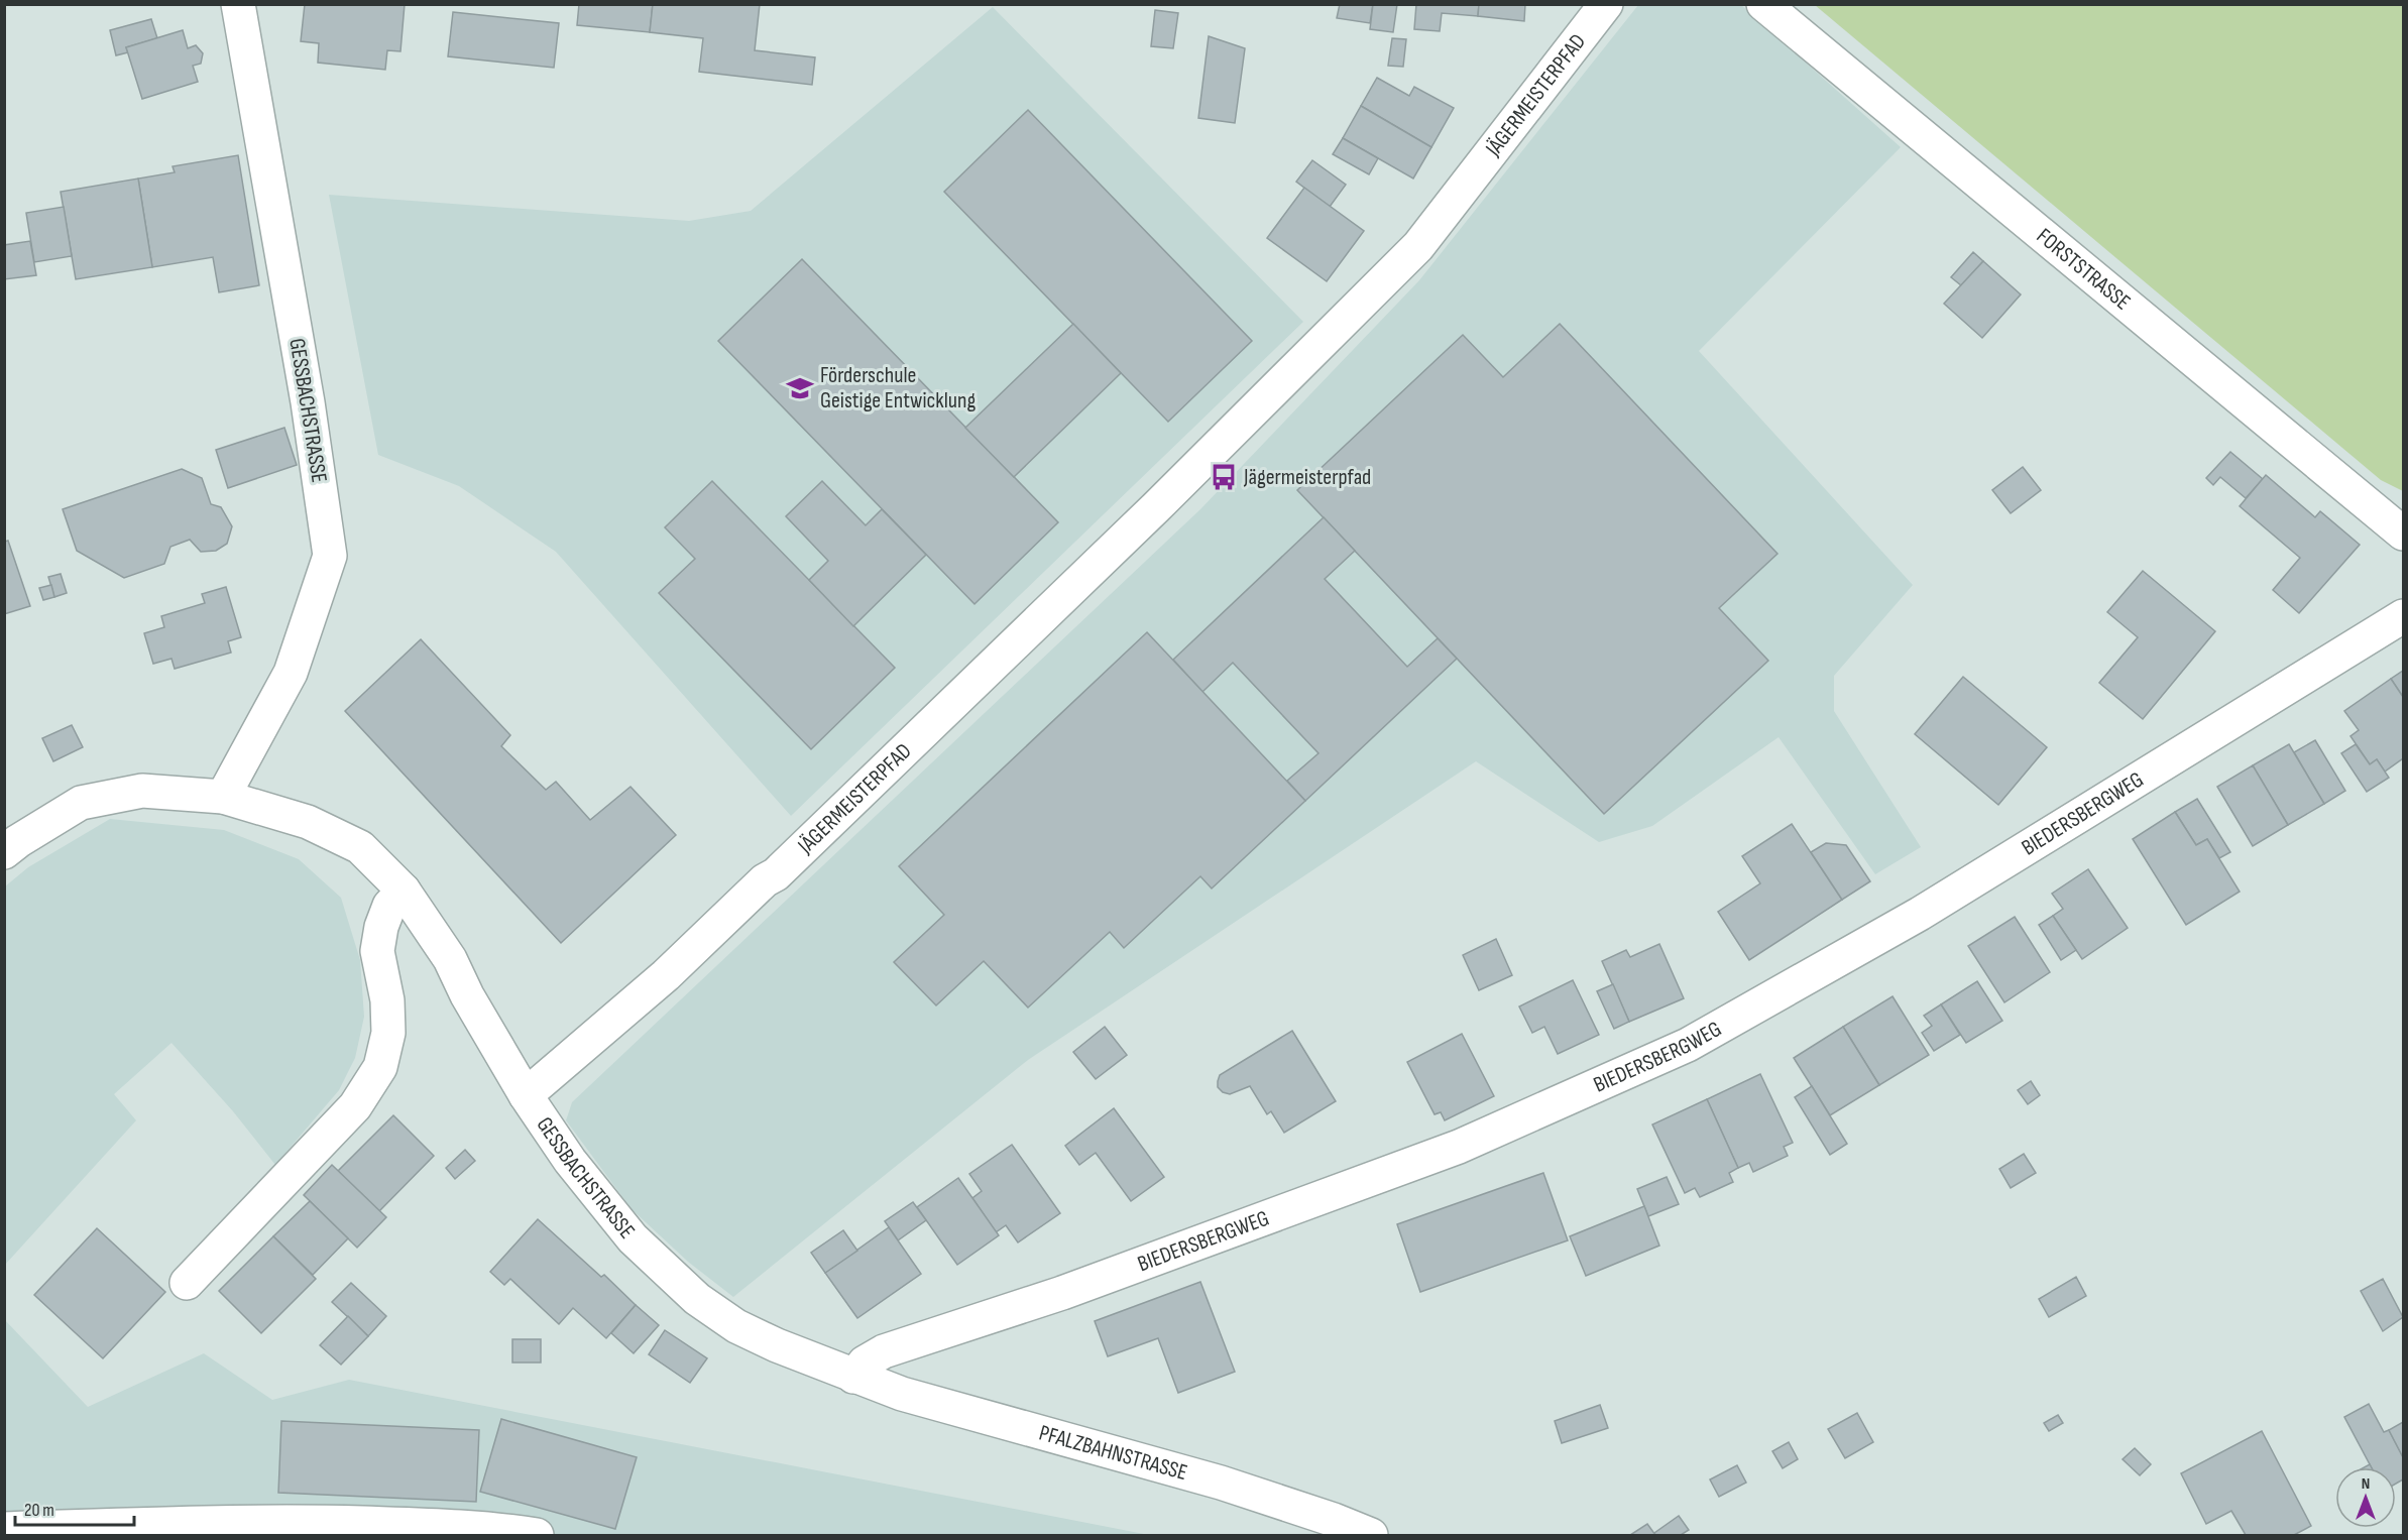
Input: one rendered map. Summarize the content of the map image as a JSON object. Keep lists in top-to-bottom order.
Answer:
{
  "streets": {
    "street": [
      "JÄGERMEISTERPFAD",
      "FORSTSTRASSE",
      "GESSBACHSTRASSE",
      "BIEDERSBERGWEG",
      "PFALZBAHNSTRASSE"
    ]
  },
  "crossings": [
    ["JÄGERMEISTERPFAD", "GESSBACHSTRASSE"],
    ["GESSBACHSTRASSE", "BIEDERSBERGWEG"],
    ["GESSBACHSTRASSE", "PFALZBAHNSTRASSE"],
    ["BIEDERSBERGWEG", "PFALZBAHNSTRASSE"]
  ],
  "places": {
    "school or university": ["Förderschule Geistige Entwicklung"],
    "bus stop": ["Jägermeisterpfad"]
  },
  "scale_bar": "20 m",
  "north": "top"
}
